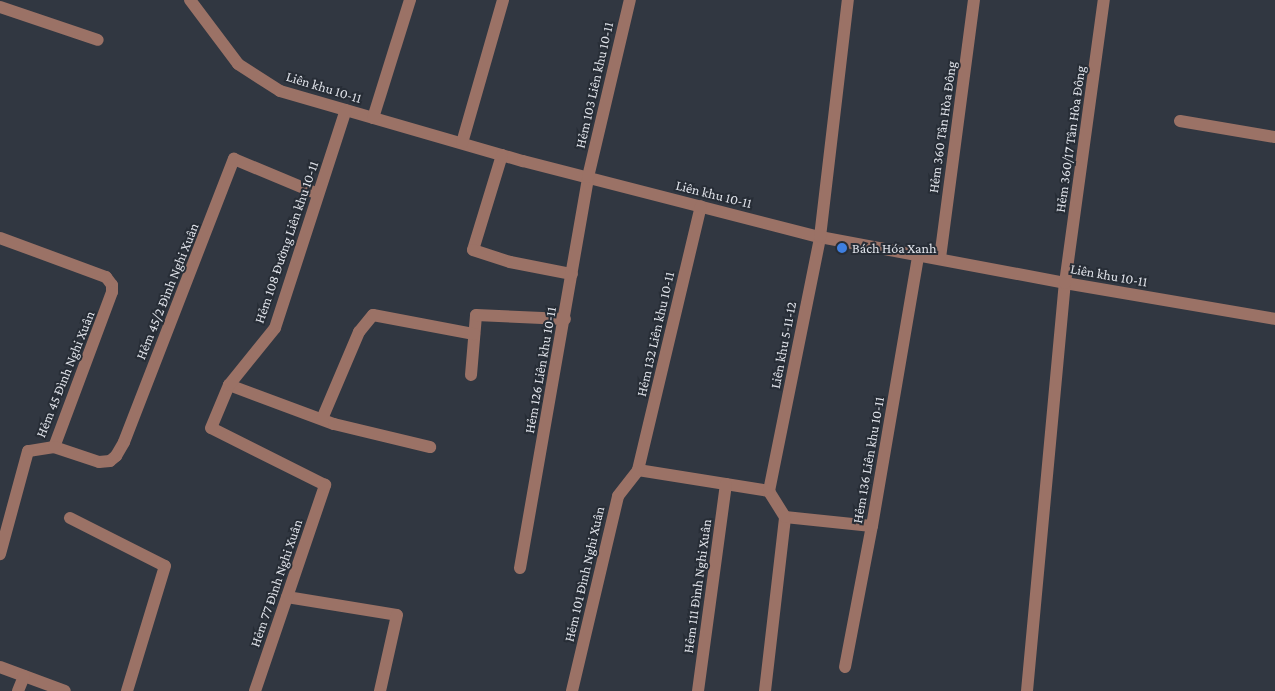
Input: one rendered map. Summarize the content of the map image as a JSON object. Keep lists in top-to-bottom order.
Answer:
{
  "streets": {
    "street": [
      "Hẻm 103 Liên khu 10-11",
      "Liên khu 10-11",
      "Hẻm 360 Tân Hòa Đông",
      "Hẻm 360/17 Tân Hòa Đông",
      "Hẻm 108 Đường Liên khu 10-11",
      "Hẻm 45/2 Đình Nghi Xuân",
      "Hẻm 132 Liên khu 10-11",
      "Liên khu 5-11-12",
      "Hẻm 126 Liên khu 10-11",
      "Hẻm 45 Đình Nghi Xuân",
      "Hẻm 136 Liên khu 10-11",
      "Hẻm 101 Đình Nghi Xuân",
      "Hẻm 77 Đình Nghi Xuân",
      "Hẻm 111 Đình Nghi Xuân"
    ]
  },
  "crossings": [
    ["Hẻm 103 Liên khu 10-11", "Liên khu 10-11"],
    ["Hẻm 103 Liên khu 10-11", "Hẻm 126 Liên khu 10-11"],
    ["Liên khu 10-11", "Hẻm 360 Tân Hòa Đông"],
    ["Liên khu 10-11", "Hẻm 360/17 Tân Hòa Đông"],
    ["Liên khu 10-11", "Hẻm 108 Đường Liên khu 10-11"],
    ["Liên khu 10-11", "Hẻm 132 Liên khu 10-11"],
    ["Liên khu 10-11", "Liên khu 5-11-12"],
    ["Liên khu 10-11", "Hẻm 126 Liên khu 10-11"],
    ["Liên khu 10-11", "Hẻm 136 Liên khu 10-11"],
    ["Hẻm 108 Đường Liên khu 10-11", "Hẻm 45/2 Đình Nghi Xuân"],
    ["Hẻm 108 Đường Liên khu 10-11", "Hẻm 77 Đình Nghi Xuân"],
    ["Hẻm 45/2 Đình Nghi Xuân", "Hẻm 45 Đình Nghi Xuân"],
    ["Hẻm 132 Liên khu 10-11", "Hẻm 101 Đình Nghi Xuân"]
  ],
  "places": ["Bách Hóa Xanh"]
}
